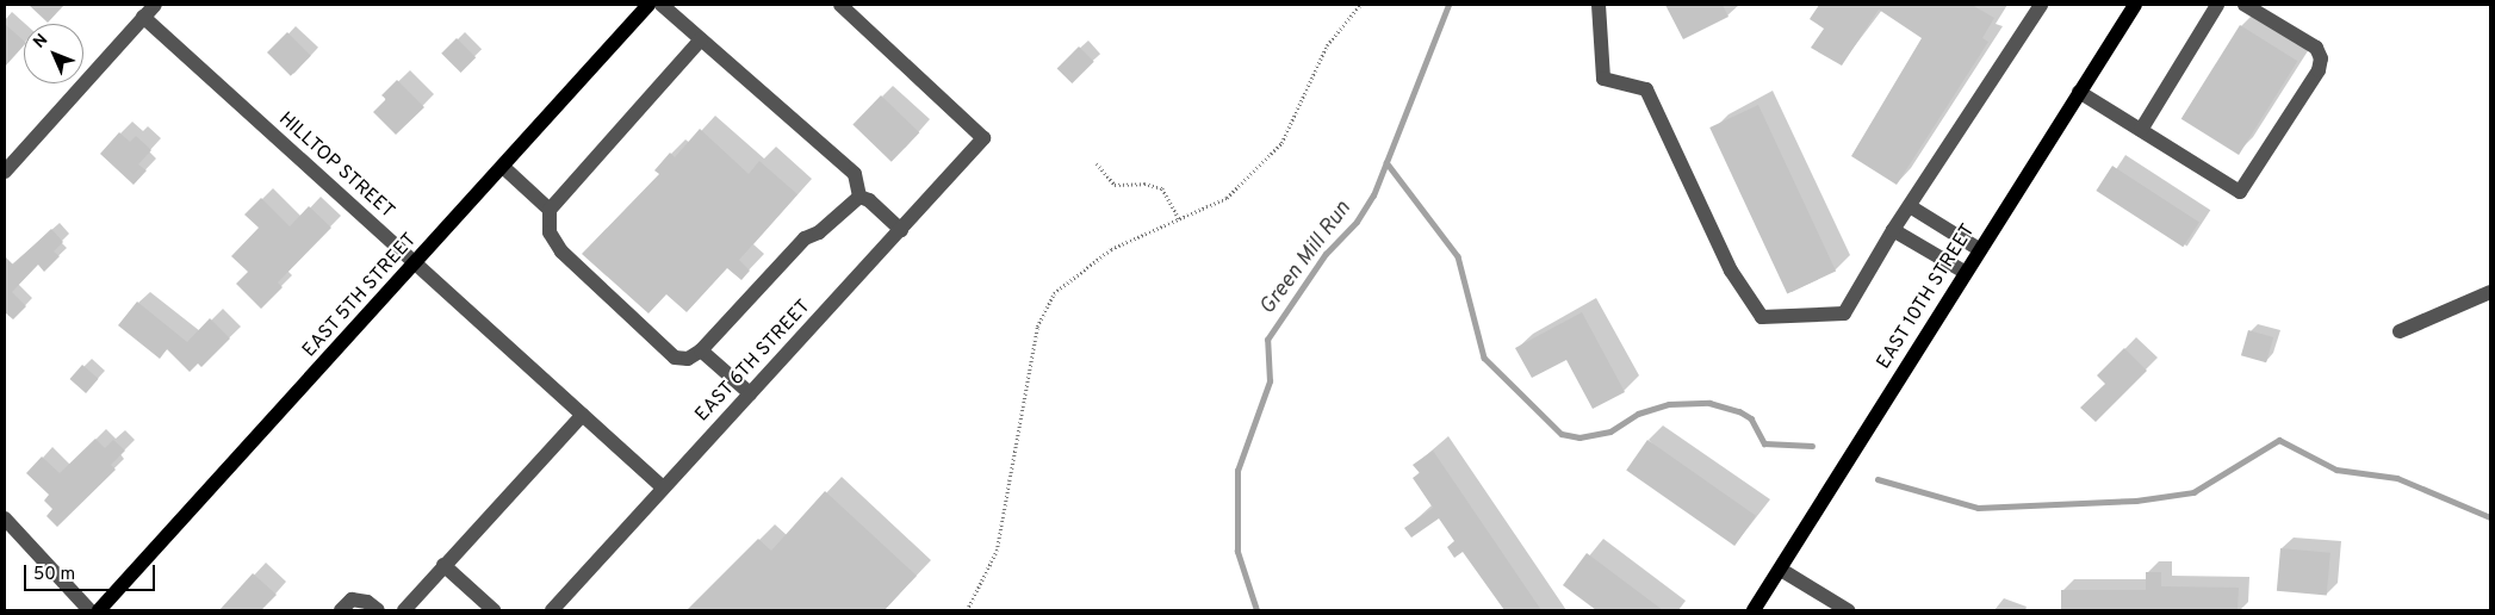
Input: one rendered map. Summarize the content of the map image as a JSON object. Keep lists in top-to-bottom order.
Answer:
{
  "streets": {
    "main road": ["EAST 5TH STREET", "EAST 10TH STREET"],
    "street": ["HILLTOP STREET", "EAST 6TH STREET"]
  },
  "crossings": [
    ["HILLTOP STREET", "EAST 5TH STREET"],
    ["HILLTOP STREET", "EAST 6TH STREET"]
  ],
  "water": ["Green Mill Run"],
  "scale_bar": "50 m",
  "north": "top left"
}
